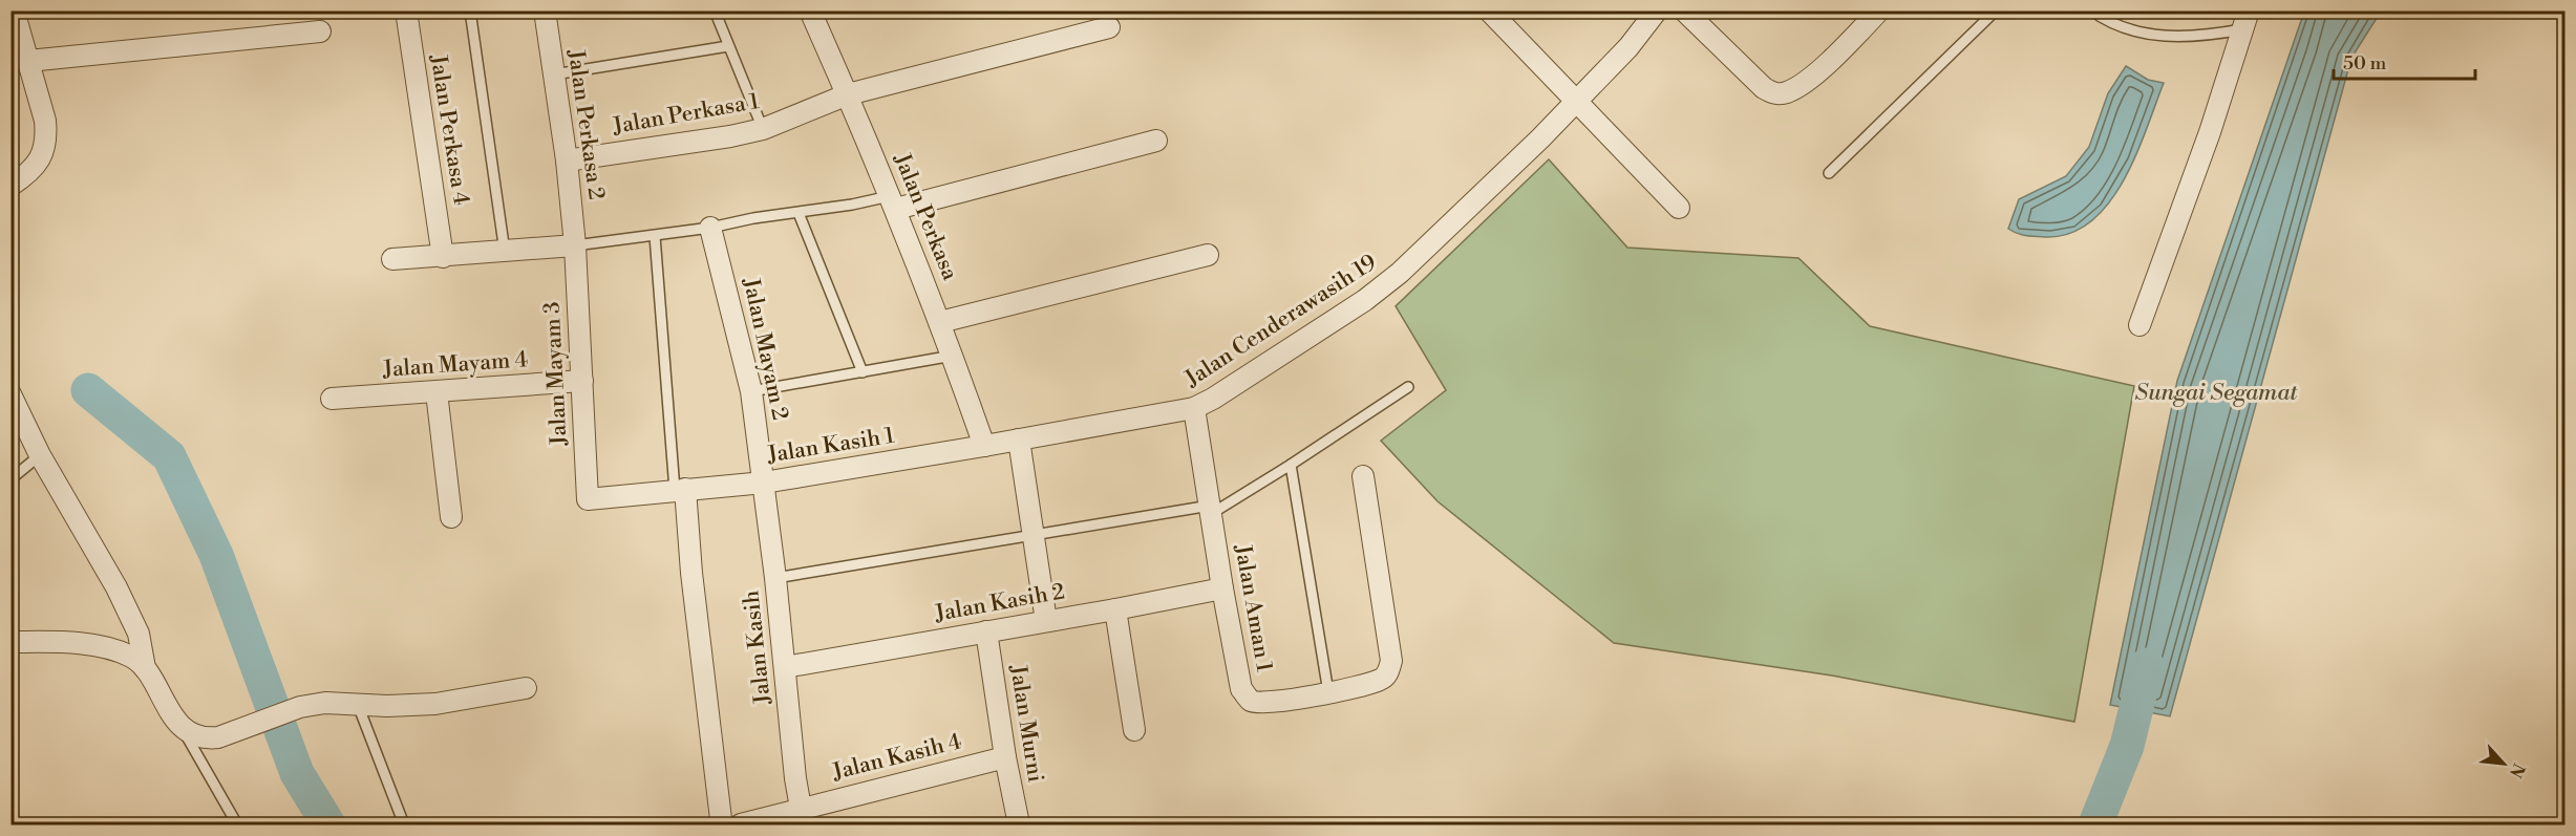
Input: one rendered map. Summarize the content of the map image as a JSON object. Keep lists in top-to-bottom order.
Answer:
{
  "streets": {
    "street": [
      "Jalan Perkasa 1",
      "Jalan Perkasa 2",
      "Jalan Perkasa 4",
      "Jalan Perkasa",
      "Jalan Cenderawasih 19",
      "Jalan Mayam 2",
      "Jalan Mayam 4",
      "Jalan Mayam 3",
      "Jalan Kasih 1",
      "Jalan Kasih 2",
      "Jalan Aman 1",
      "Jalan Kasih",
      "Jalan Murni",
      "Jalan Kasih 4"
    ]
  },
  "crossings": [
    ["Jalan Perkasa 1", "Jalan Perkasa 2"],
    ["Jalan Perkasa 1", "Jalan Perkasa"],
    ["Jalan Perkasa 2", "Jalan Mayam 3"],
    ["Jalan Perkasa", "Jalan Cenderawasih 19"],
    ["Jalan Perkasa", "Jalan Kasih 1"],
    ["Jalan Cenderawasih 19", "Jalan Kasih 1"],
    ["Jalan Cenderawasih 19", "Jalan Aman 1"],
    ["Jalan Mayam 2", "Jalan Kasih 1"],
    ["Jalan Mayam 2", "Jalan Kasih"],
    ["Jalan Mayam 4", "Jalan Mayam 3"],
    ["Jalan Mayam 3", "Jalan Kasih 1"],
    ["Jalan Kasih 1", "Jalan Kasih"],
    ["Jalan Kasih 2", "Jalan Aman 1"],
    ["Jalan Kasih 2", "Jalan Kasih"],
    ["Jalan Kasih 2", "Jalan Murni"],
    ["Jalan Kasih", "Jalan Kasih 4"],
    ["Jalan Murni", "Jalan Kasih 4"]
  ],
  "water": ["Sungai Segamat"],
  "scale_bar": "50 m",
  "north": "bottom right"
}
